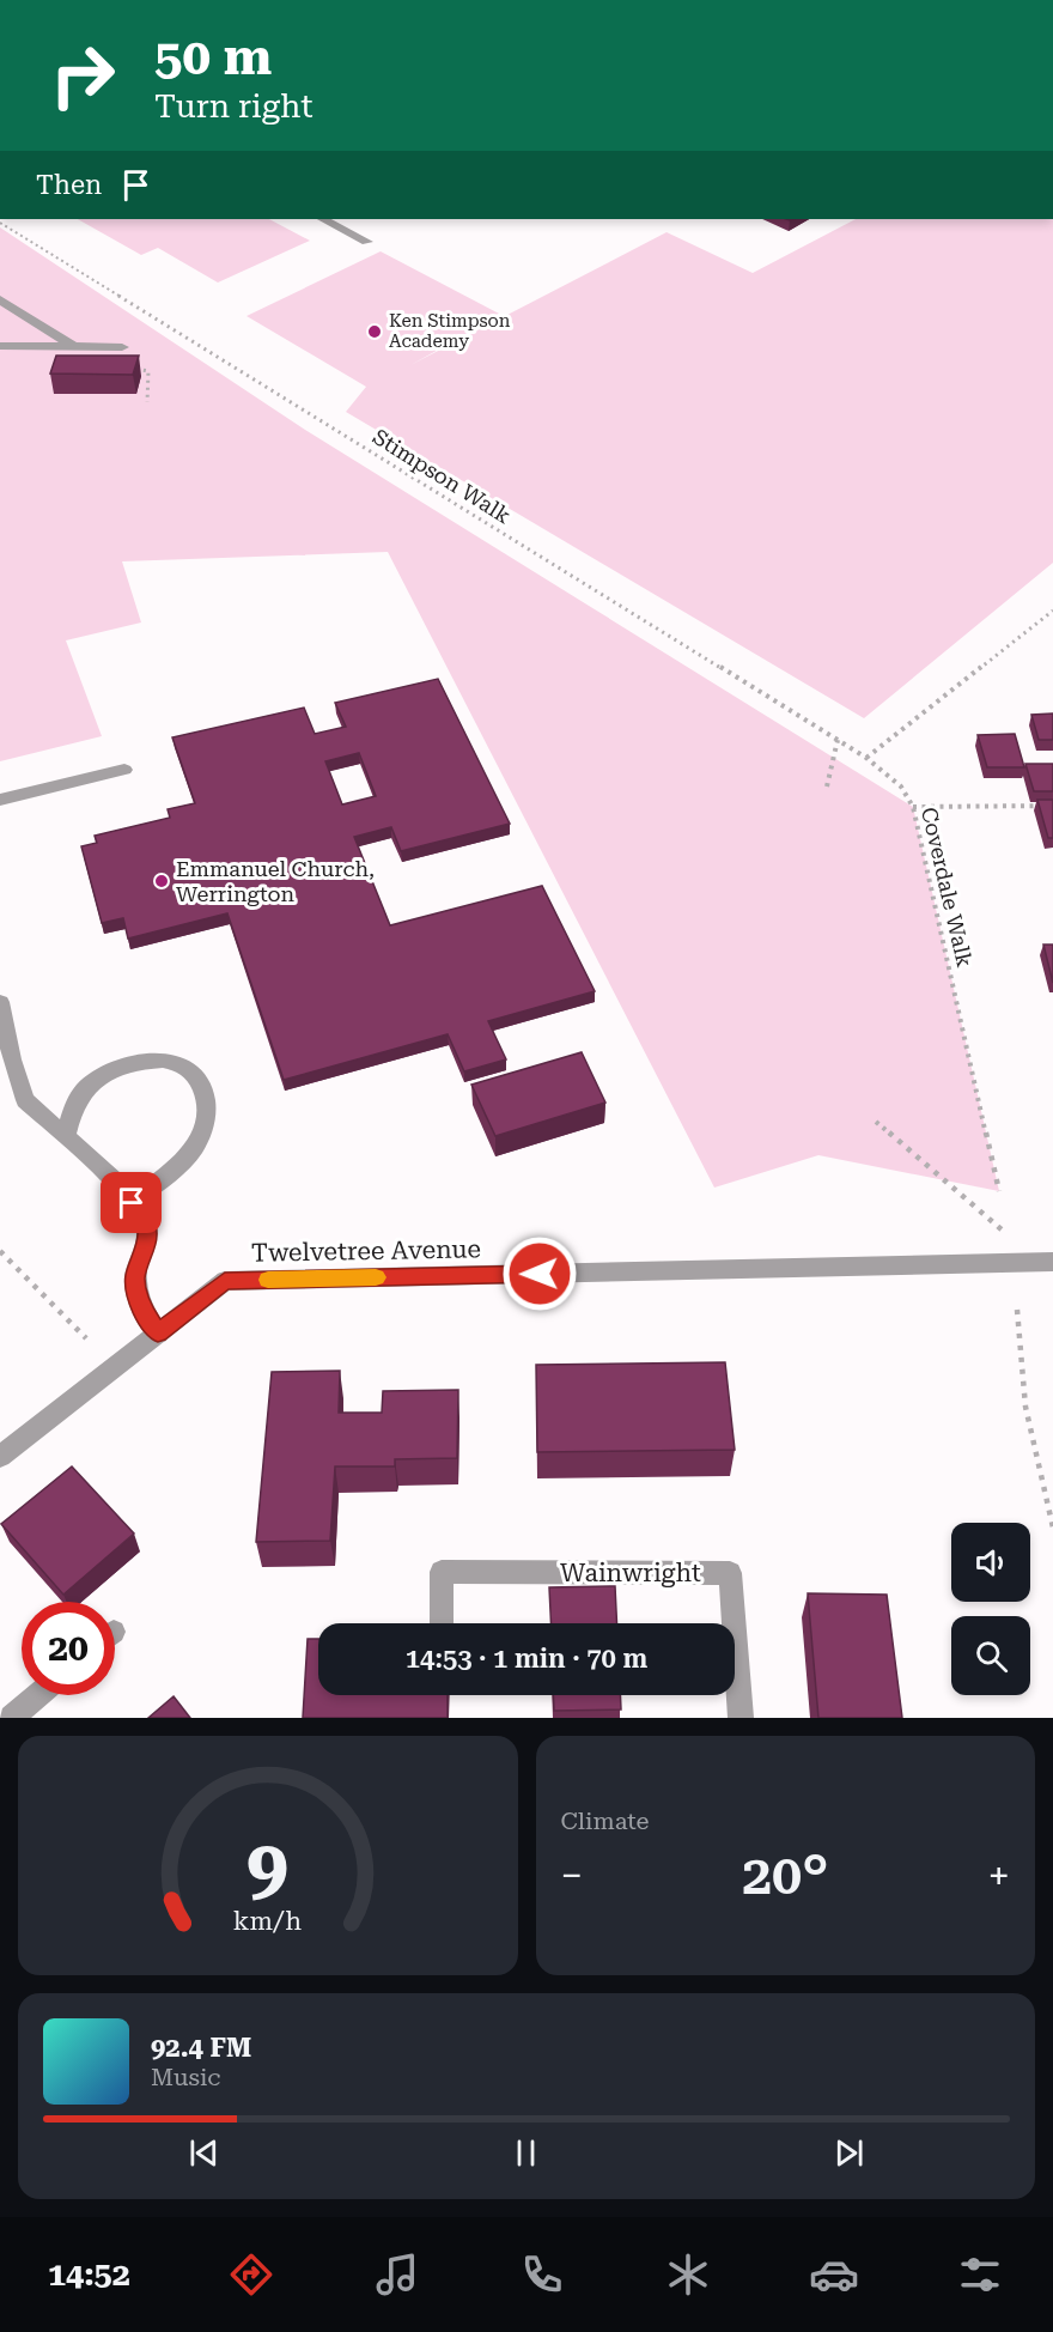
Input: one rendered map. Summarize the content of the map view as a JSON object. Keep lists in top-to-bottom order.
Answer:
{
  "streets": {
    "street": ["Twelvetree Avenue", "Wainwright"],
    "path": ["Stimpson Walk", "Coverdale Walk"]
  },
  "crossings": [
    ["Stimpson Walk", "Coverdale Walk"]
  ],
  "places": ["Ken Stimpson Academy", "Emmanuel Church, Werrington"],
  "page": {
    "turn": ["50 m", "Turn right"],
    "then": "Then",
    "limit": "20",
    "trip": "14:53 · 1 min · 70 m",
    "tile": "Climate",
    "heat": ["−", "20°", "+"],
    "song": ["92.4 FM", "Music"],
    "tabs": "14:52",
    "gauge": ["9", "km/h"]
  }
}
